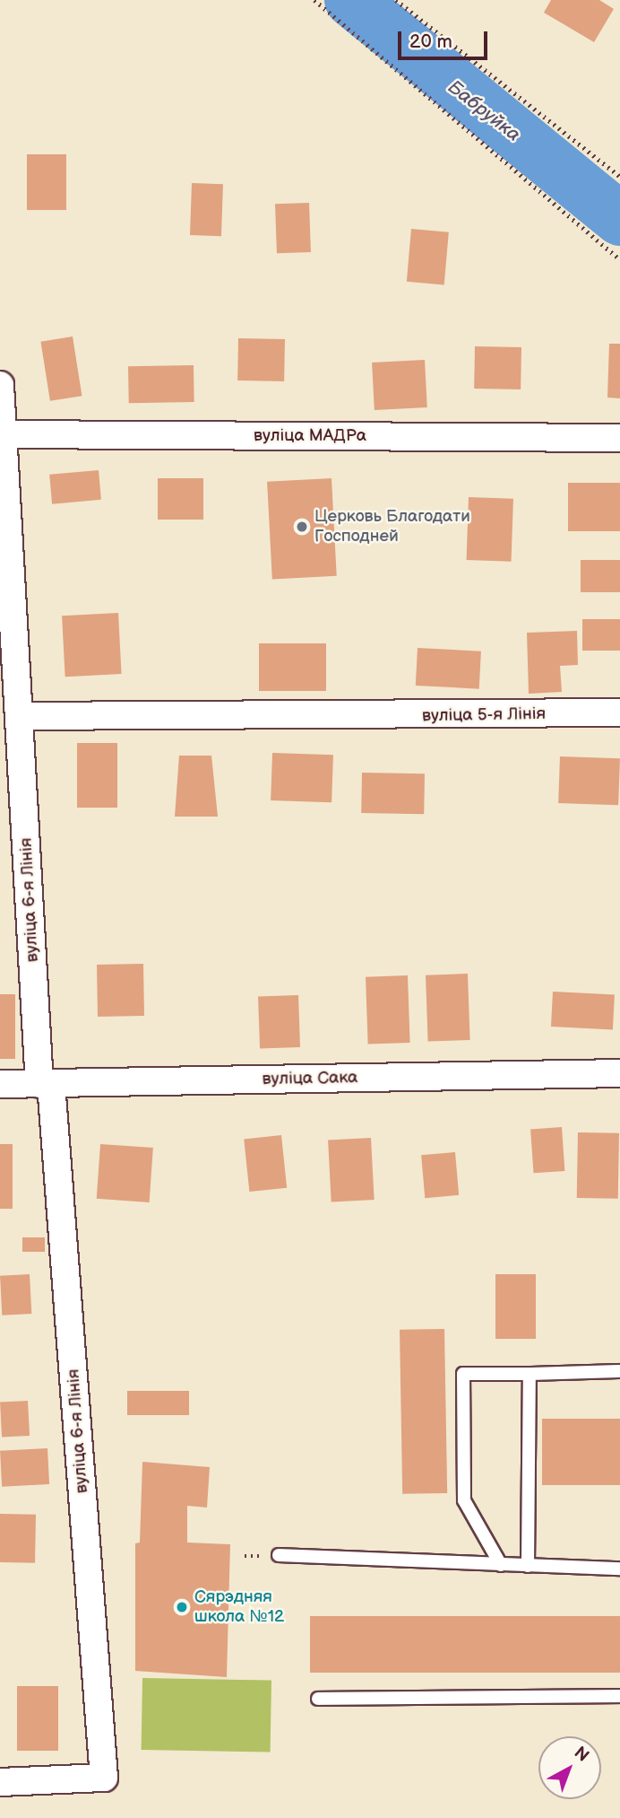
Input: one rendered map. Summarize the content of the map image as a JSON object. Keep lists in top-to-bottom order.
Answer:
{
  "streets": {
    "street": [
      "вуліца МАДРа",
      "вуліца 5-я Лінія",
      "вуліца 6-я Лінія",
      "вуліца Сака"
    ]
  },
  "crossings": [
    ["вуліца МАДРа", "вуліца 6-я Лінія"],
    ["вуліца 5-я Лінія", "вуліца 6-я Лінія"],
    ["вуліца 6-я Лінія", "вуліца Сака"]
  ],
  "water": ["Бабруйка"],
  "places": ["Церковь Благодати Господней", "Сярэдняя школа №12"],
  "scale_bar": "20 m",
  "north": "top right"
}
